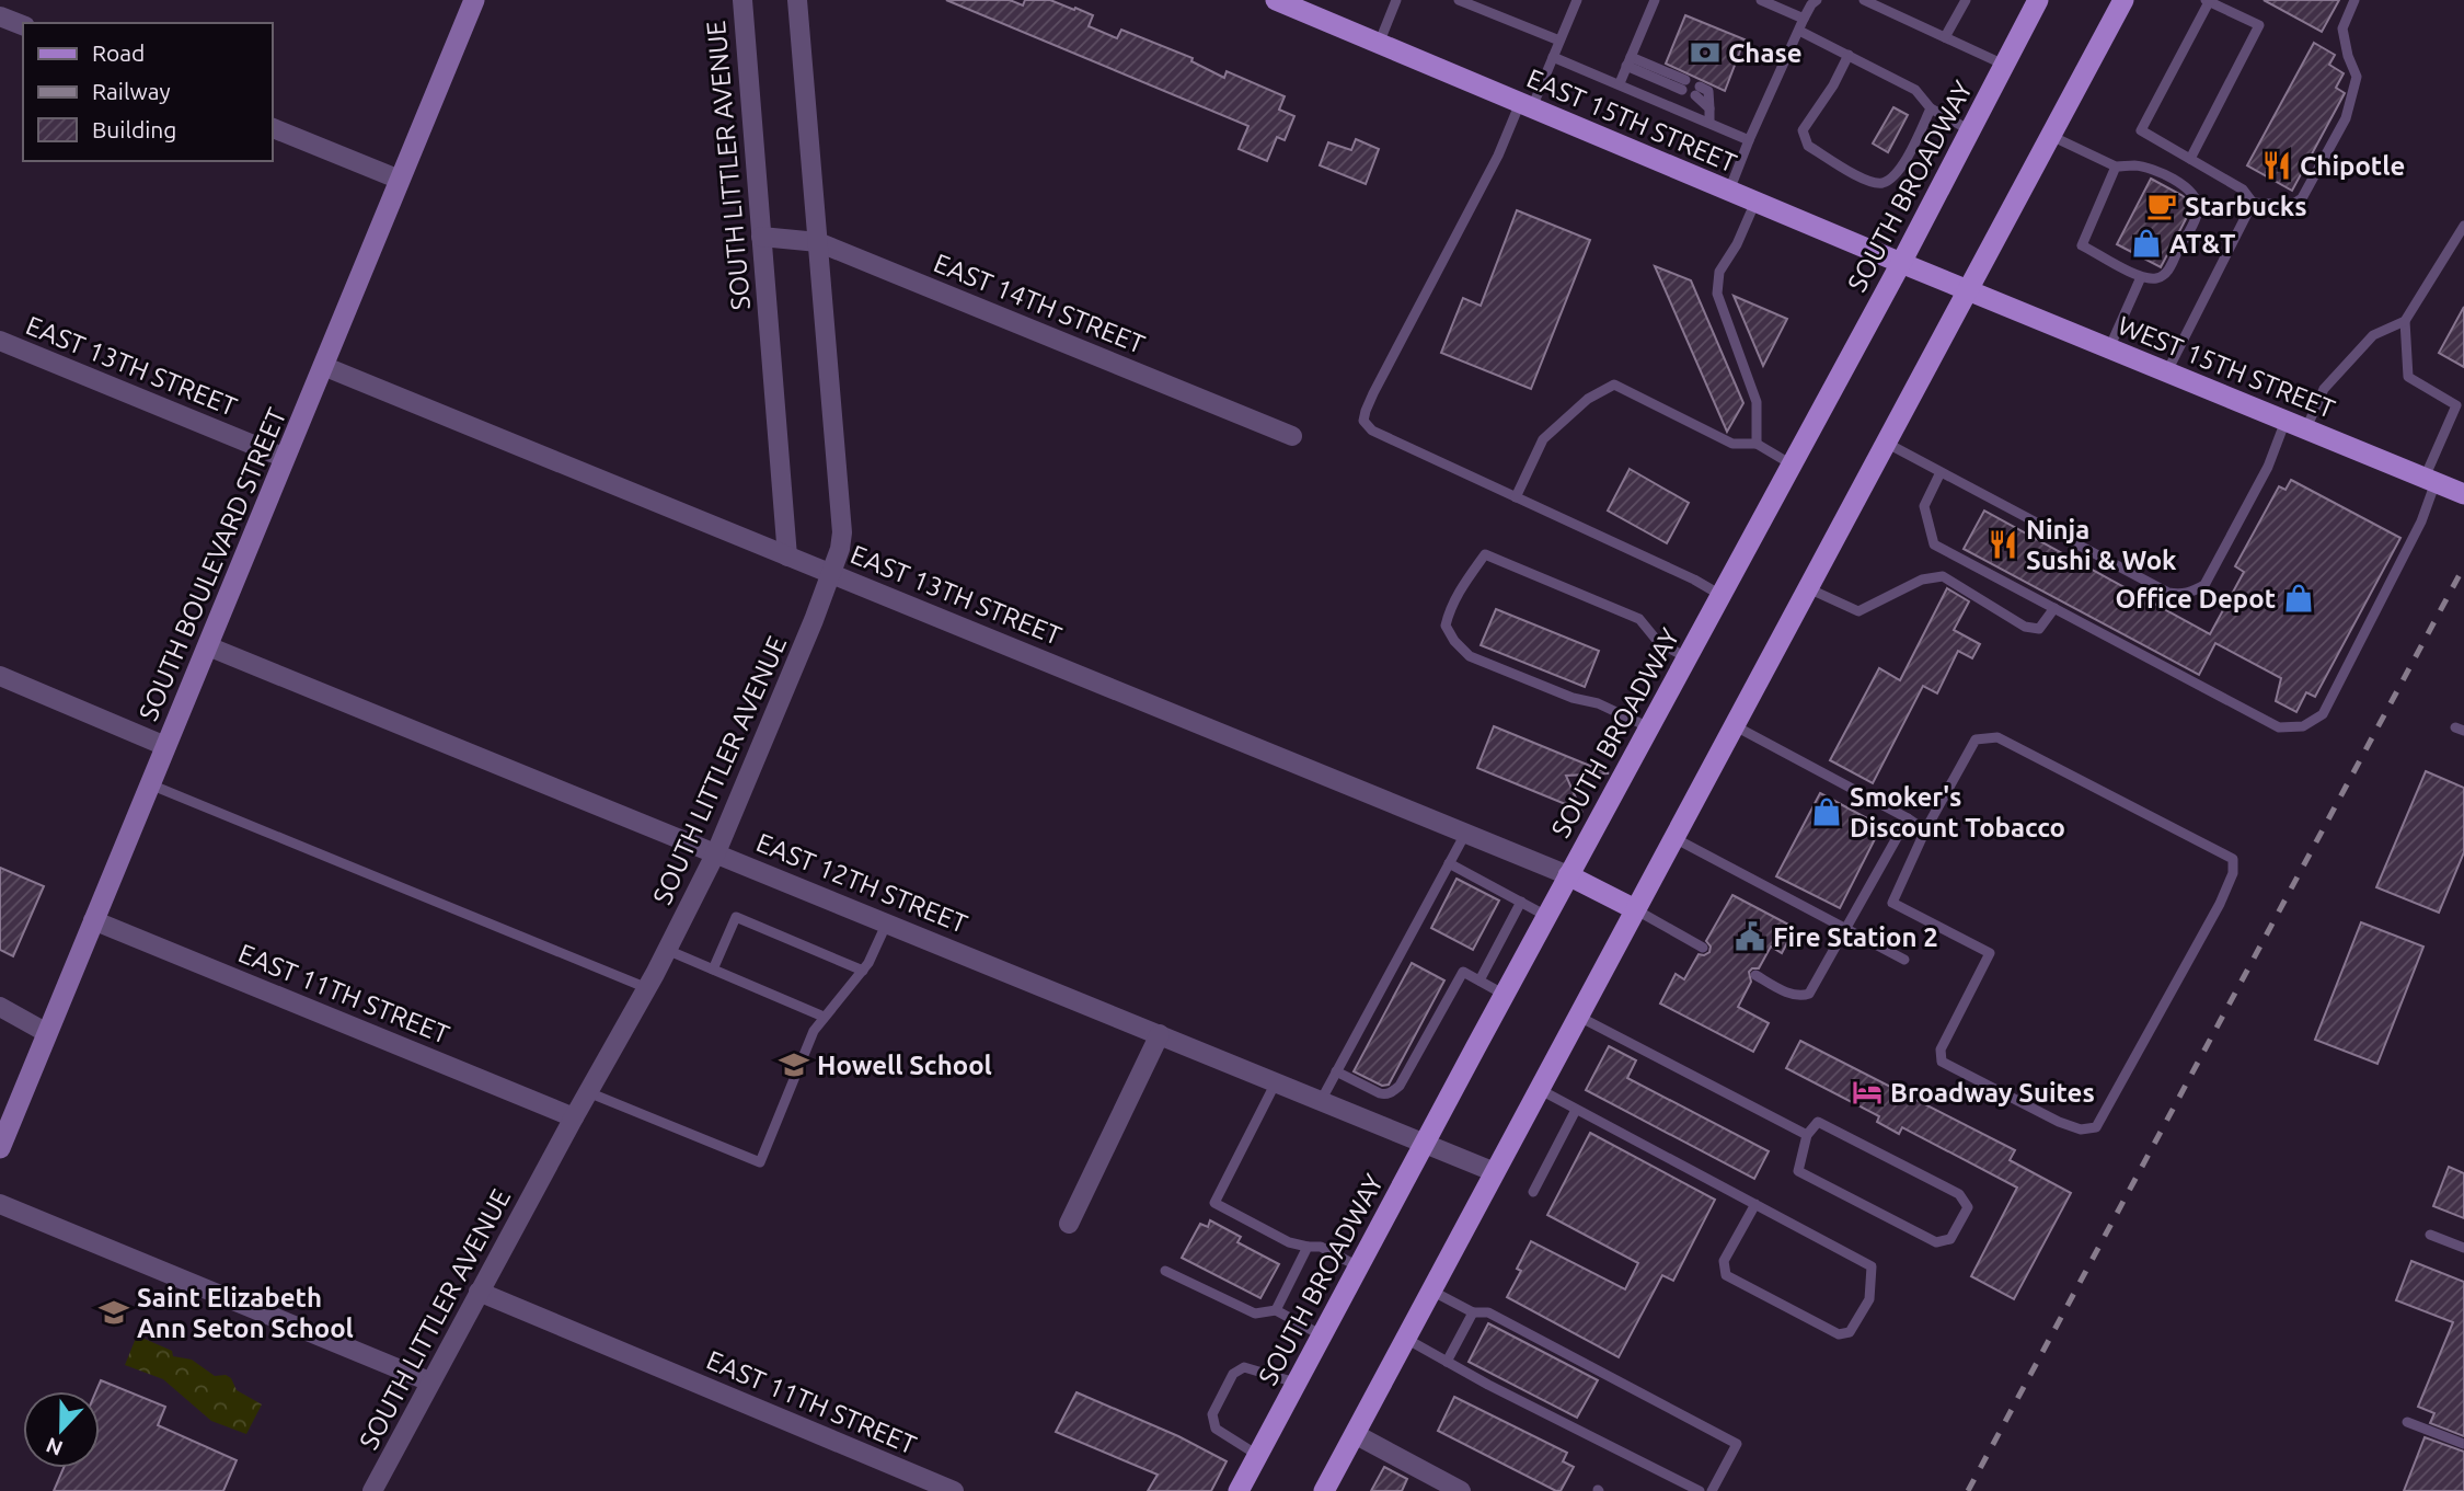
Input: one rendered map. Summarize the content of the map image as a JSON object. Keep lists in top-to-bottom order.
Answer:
{
  "streets": {
    "main road": [
      "EAST 15TH STREET",
      "SOUTH BROADWAY",
      "WEST 15TH STREET",
      "SOUTH BOULEVARD STREET"
    ],
    "street": [
      "SOUTH LITTLER AVENUE",
      "EAST 14TH STREET",
      "EAST 13TH STREET",
      "EAST 12TH STREET",
      "EAST 11TH STREET"
    ]
  },
  "crossings": [
    ["EAST 15TH STREET", "SOUTH BROADWAY"],
    ["EAST 15TH STREET", "WEST 15TH STREET"],
    ["SOUTH LITTLER AVENUE", "EAST 14TH STREET"],
    ["SOUTH LITTLER AVENUE", "EAST 13TH STREET"],
    ["SOUTH LITTLER AVENUE", "EAST 12TH STREET"],
    ["SOUTH LITTLER AVENUE", "EAST 11TH STREET"],
    ["SOUTH BROADWAY", "EAST 13TH STREET"],
    ["SOUTH BROADWAY", "EAST 12TH STREET"],
    ["EAST 13TH STREET", "SOUTH BOULEVARD STREET"],
    ["SOUTH BOULEVARD STREET", "EAST 12TH STREET"],
    ["SOUTH BOULEVARD STREET", "EAST 11TH STREET"]
  ],
  "places": {
    "bank": ["Chase"],
    "restaurant": ["Chipotle", "Ninja Sushi & Wok"],
    "cafe": ["Starbucks"],
    "shop": ["AT&T", "Office Depot", "Smoker's Discount Tobacco"],
    "public building": ["Fire Station 2"],
    "school or university": ["Howell School", "Saint Elizabeth Ann Seton School"],
    "hotel": ["Broadway Suites"]
  },
  "legend": ["Road", "Railway", "Building"],
  "north": "bottom"
}
